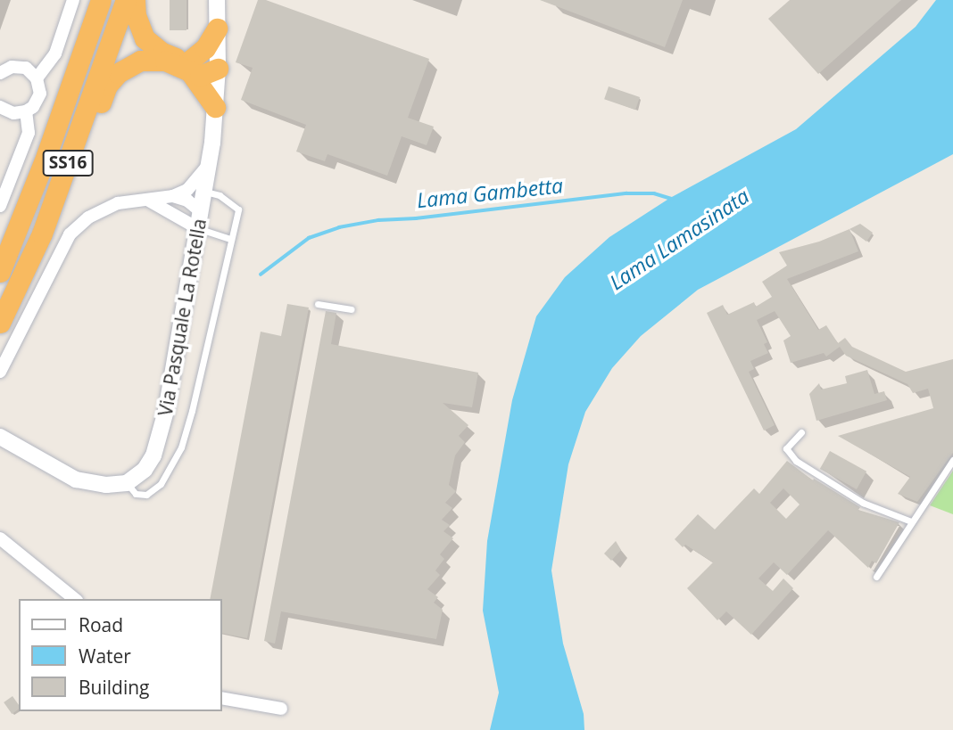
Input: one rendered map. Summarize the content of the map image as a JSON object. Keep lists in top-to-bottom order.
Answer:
{
  "streets": {
    "highway": ["SS16"],
    "street": ["Via Pasquale La Rotella"]
  },
  "water": ["Lama Gambetta", "Lama Lamasinata"],
  "legend": ["Road", "Water", "Building"]
}
